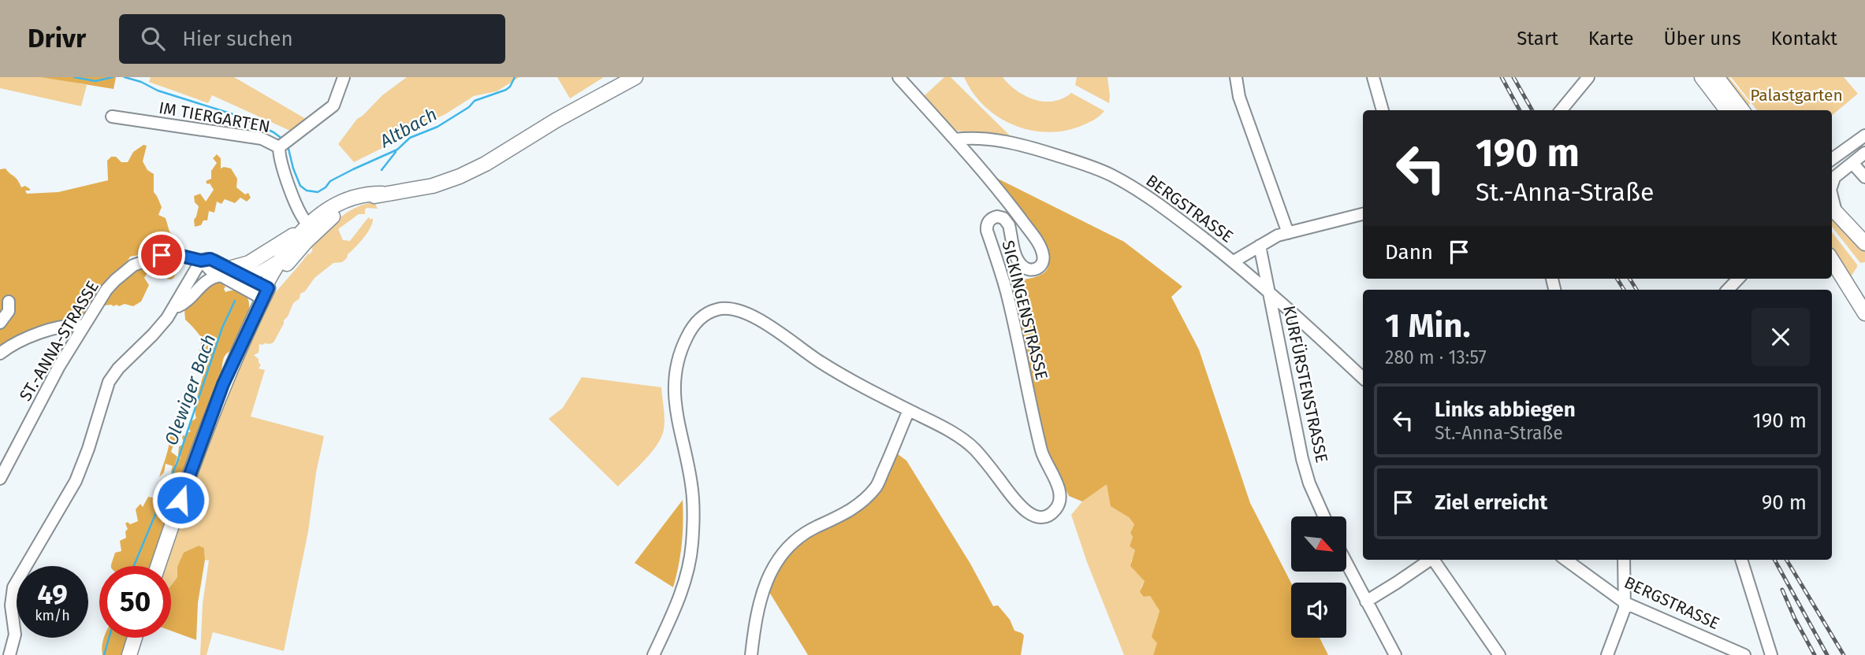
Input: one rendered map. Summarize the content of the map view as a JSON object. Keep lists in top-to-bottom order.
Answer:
{
  "streets": {
    "street": [
      "IM TIERGARTEN",
      "BERGSTRASSE",
      "SICKINGENSTRASSE",
      "ST.-ANNA-STRASSE",
      "KURFÜRSTENSTRASSE"
    ]
  },
  "crossings": [
    ["BERGSTRASSE", "SICKINGENSTRASSE"],
    ["BERGSTRASSE", "KURFÜRSTENSTRASSE"]
  ],
  "water": ["Altbach", "Olewiger Bach"],
  "parks": ["Palastgarten"],
  "north": "bottom right",
  "page": {
    "header": "Drivr",
    "search": "Hier suchen",
    "nav": [
      "Start",
      "Karte",
      "Über uns",
      "Kontakt"
    ],
    "turn": ["190 m", "St.-Anna-Straße"],
    "then": "Dann",
    "heading": ["1 Min.", "280 m · 13:57"],
    "list": [
      {
        "name": "Links abbiegen",
        "note": "St.-Anna-Straße",
        "value": "190 m"
      },
      {
        "name": "Ziel erreicht",
        "value": "90 m"
      }
    ],
    "speed": "49 km/h",
    "limit": "50"
  }
}
